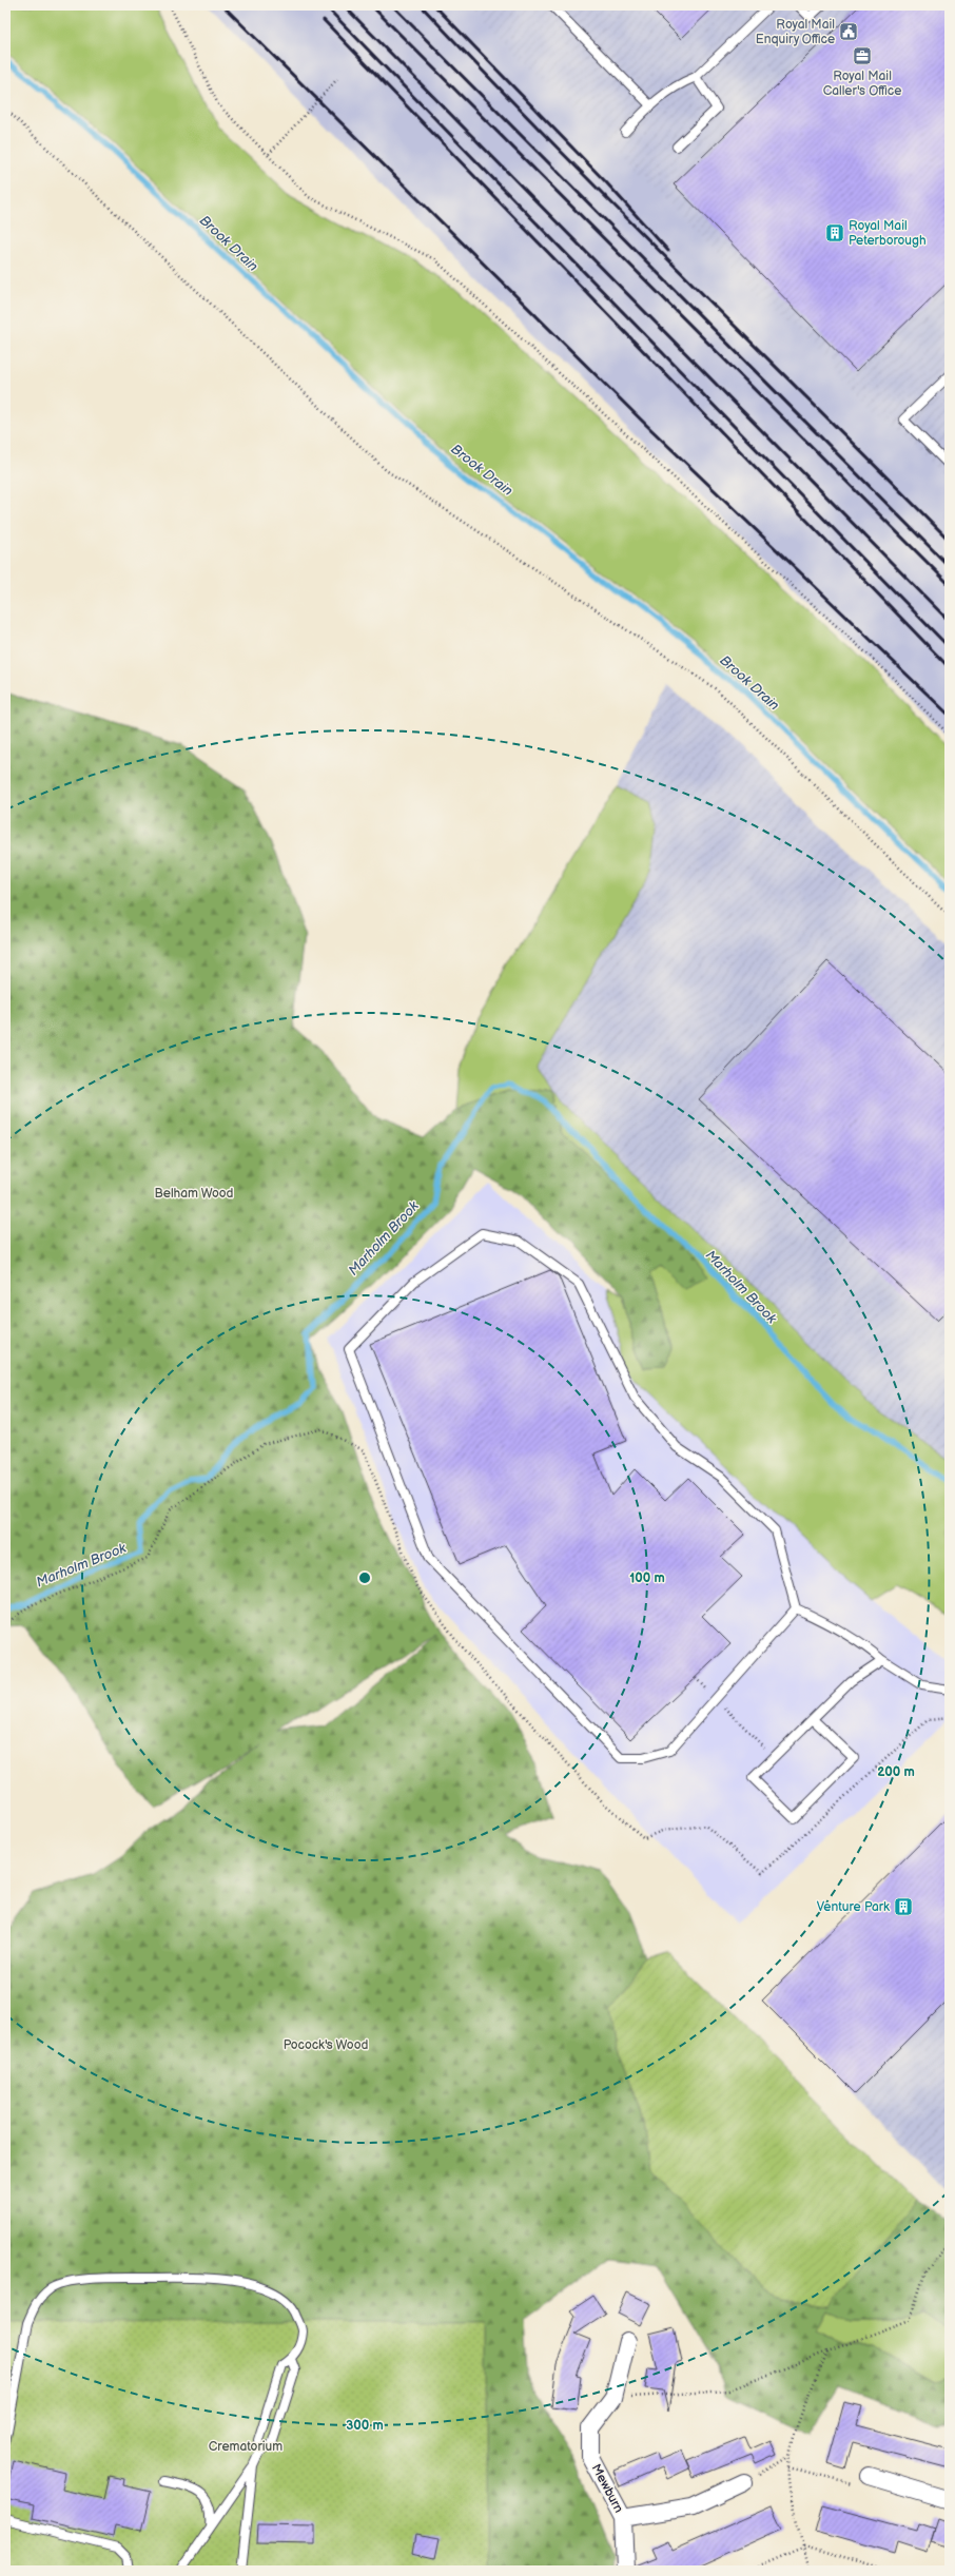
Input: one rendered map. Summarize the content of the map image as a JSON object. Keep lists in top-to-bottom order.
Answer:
{
  "streets": {
    "street": ["Mewburn"]
  },
  "water": ["Brook Drain", "Marholm Brook"],
  "parks": ["Belham Wood", "Pocock's Wood", "Crematorium"],
  "places": {
    "public building": ["Royal Mail Enquiry Office"],
    "office": ["Royal Mail Caller's Office"],
    "building": ["Royal Mail Peterborough", "Venture Park"]
  },
  "rings": ["100 m", "200 m", "300 m"]
}
